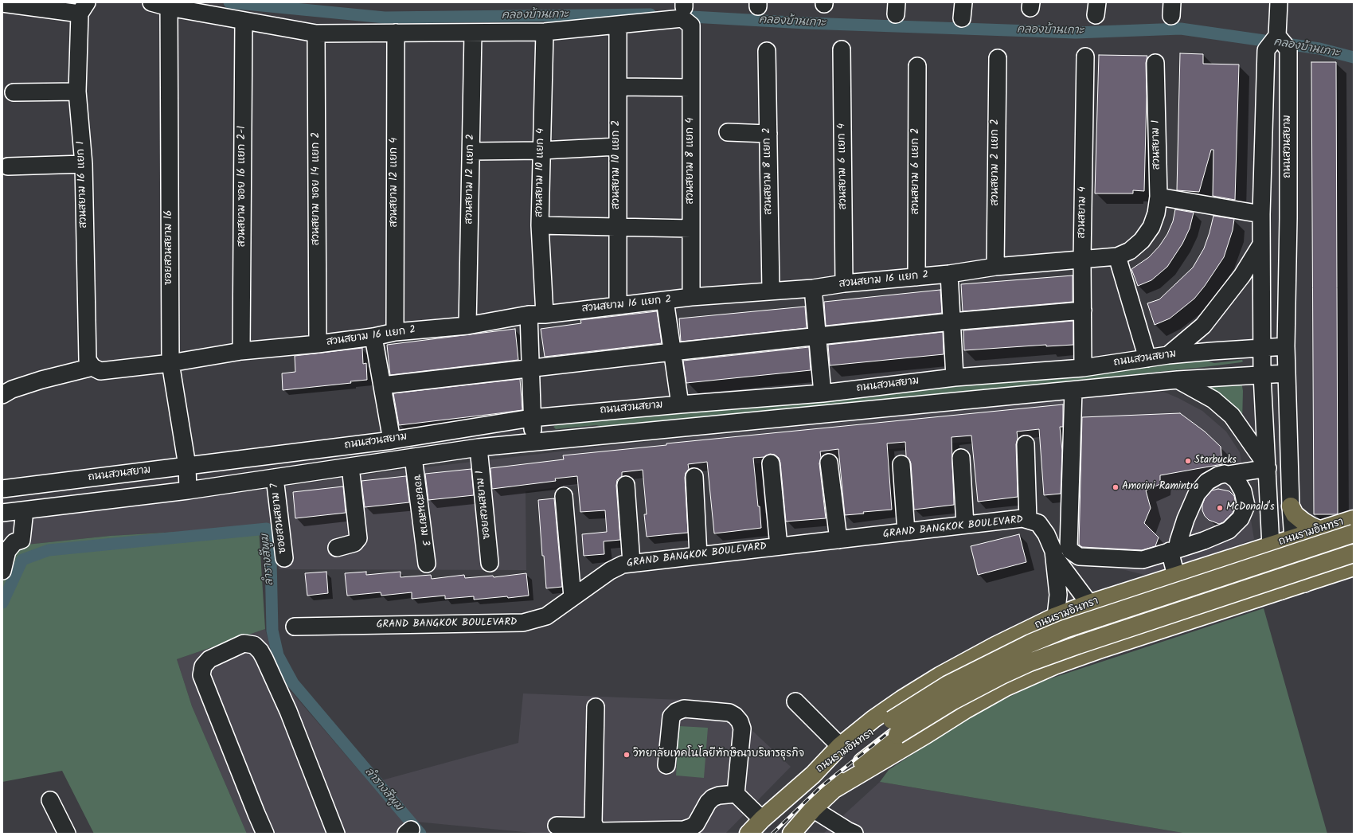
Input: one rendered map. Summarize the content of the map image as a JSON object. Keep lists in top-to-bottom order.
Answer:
{
  "streets": {
    "highway": ["ถนนรามอินทรา"],
    "street": [
      "สวนสยาม 1",
      "ถนนสวนสยาม",
      "สวนสยาม 8 แยก 4",
      "สวนสยาม 2 แยก 2",
      "สวนสยาม 10 แยก 2",
      "สวนสยาม 6 แยก 4",
      "สวนสยาม 8 แยก 2",
      "สวนสยาม 6 แยก 2",
      "สวนสยาม 10 แยก 4",
      "สวนสยาม 12 แยก 2",
      "สวนสยาม 12 แยก 4",
      "สวนสยาม 16 แยก 1",
      "สวนสยาม ซอย 16 แยก 2-1",
      "สวนสยาม ซอย 14 แยก 2",
      "สวนสยาม 4",
      "ซอยสวนสยาม 16",
      "สวนสยาม 16 แยก 2",
      "ซอยสวนสยาม 1",
      "ซอยสวนสยาม 3",
      "ซอยสวนสยาม 7",
      "GRAND BANGKOK BOULEVARD"
    ]
  },
  "crossings": [
    ["สวนสยาม 1", "สวนสยาม 16 แยก 2"],
    ["ถนนสวนสยาม", "สวนสยาม 10 แยก 4"],
    ["ถนนสวนสยาม", "สวนสยาม 4"],
    ["ถนนสวนสยาม", "ซอยสวนสยาม 16"],
    ["ถนนสวนสยาม", "ซอยสวนสยาม 1"],
    ["ถนนสวนสยาม", "ซอยสวนสยาม 3"],
    ["ถนนสวนสยาม", "ซอยสวนสยาม 7"],
    ["ถนนสวนสยาม", "ถนนรามอินทรา"],
    ["สวนสยาม 8 แยก 4", "สวนสยาม 10 แยก 2"],
    ["สวนสยาม 8 แยก 4", "สวนสยาม 16 แยก 2"],
    ["สวนสยาม 2 แยก 2", "สวนสยาม 16 แยก 2"],
    ["สวนสยาม 10 แยก 2", "สวนสยาม 16 แยก 2"],
    ["สวนสยาม 6 แยก 4", "สวนสยาม 16 แยก 2"],
    ["สวนสยาม 8 แยก 2", "สวนสยาม 16 แยก 2"],
    ["สวนสยาม 6 แยก 2", "สวนสยาม 16 แยก 2"],
    ["สวนสยาม 10 แยก 4", "สวนสยาม 16 แยก 2"],
    ["สวนสยาม 12 แยก 2", "สวนสยาม 16 แยก 2"],
    ["สวนสยาม 12 แยก 4", "สวนสยาม 16 แยก 2"],
    ["สวนสยาม 16 แยก 1", "สวนสยาม 16 แยก 2"],
    ["สวนสยาม ซอย 16 แยก 2-1", "สวนสยาม 16 แยก 2"],
    ["สวนสยาม ซอย 14 แยก 2", "สวนสยาม 16 แยก 2"],
    ["สวนสยาม 4", "สวนสยาม 16 แยก 2"],
    ["ซอยสวนสยาม 16", "สวนสยาม 16 แยก 2"],
    ["GRAND BANGKOK BOULEVARD", "ถนนรามอินทรา"]
  ],
  "water": ["คลองบ้านเกาะ", "ลำรางสีพูม"],
  "places": [
    "Starbucks",
    "Amorini Ramintra",
    "McDonald's",
    "วิทยาลัยเทคโนโลยีทักษิณาบริหารธุรกิจ"
  ]
}
